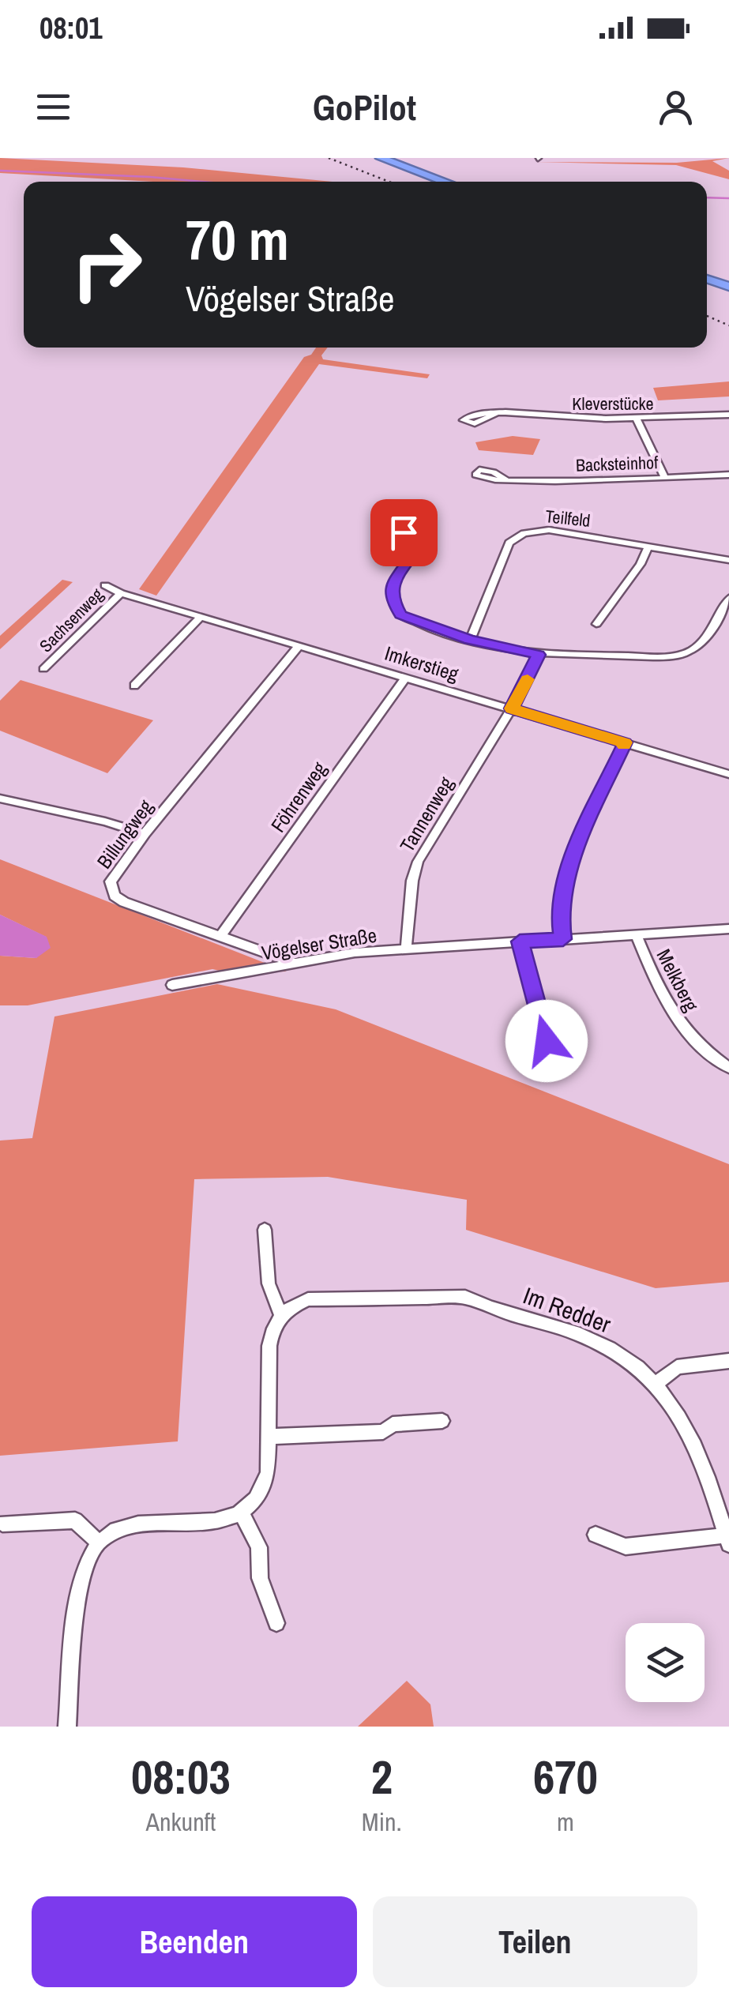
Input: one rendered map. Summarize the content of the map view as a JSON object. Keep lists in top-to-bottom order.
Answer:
{
  "streets": {
    "street": [
      "Kleverstücke",
      "Backsteinhof",
      "Teilfeld",
      "Sachsenweg",
      "Imkerstieg",
      "Föhrenweg",
      "Tannenweg",
      "Billungweg",
      "Vögelser Straße",
      "Melkberg",
      "Im Redder"
    ]
  },
  "crossings": [
    ["Sachsenweg", "Imkerstieg"],
    ["Imkerstieg", "Föhrenweg"],
    ["Imkerstieg", "Tannenweg"],
    ["Imkerstieg", "Billungweg"],
    ["Föhrenweg", "Billungweg"],
    ["Tannenweg", "Vögelser Straße"],
    ["Billungweg", "Vögelser Straße"],
    ["Vögelser Straße", "Melkberg"]
  ],
  "page": {
    "status": "08:01",
    "header": "GoPilot",
    "turn": ["70 m", "Vögelser Straße"],
    "eta": [
      "08:03",
      "Ankunft",
      "2",
      "Min.",
      "670",
      "m"
    ],
    "buttons": ["Beenden", "Teilen"]
  }
}
